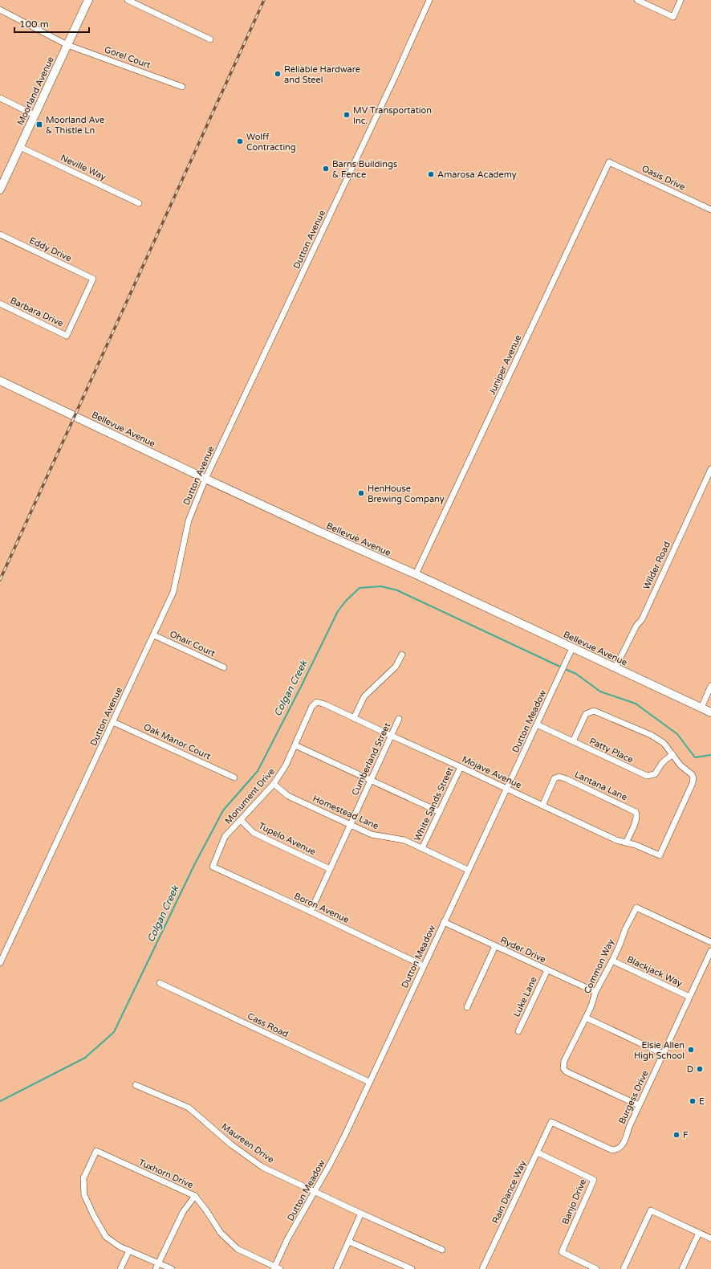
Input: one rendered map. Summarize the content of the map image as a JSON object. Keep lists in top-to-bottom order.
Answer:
{
  "streets": {
    "street": [
      "Gorel Court",
      "Moorland Avenue",
      "Neville Way",
      "Oasis Drive",
      "Dutton Avenue",
      "Eddy Drive",
      "Barbara Drive",
      "Juniper Avenue",
      "Bellevue Avenue",
      "Wilder Road",
      "Ohair Court",
      "Dutton Meadow",
      "Oak Manor Court",
      "Patty Place",
      "Cumberland Street",
      "Mojave Avenue",
      "Lantana Lane",
      "Monument Drive",
      "White Sands Street",
      "Homestead Lane",
      "Tupelo Avenue",
      "Boron Avenue",
      "Ryder Drive",
      "Common Way",
      "Blackjack Way",
      "Luke Lane",
      "Cass Road",
      "Burgess Drive",
      "Maureen Drive",
      "Tuxhorn Drive",
      "Rain Dance Way",
      "Banjo Drive"
    ]
  },
  "crossings": [
    ["Gorel Court", "Moorland Avenue"],
    ["Moorland Avenue", "Neville Way"],
    ["Oasis Drive", "Juniper Avenue"],
    ["Dutton Avenue", "Bellevue Avenue"],
    ["Dutton Avenue", "Ohair Court"],
    ["Dutton Avenue", "Oak Manor Court"],
    ["Eddy Drive", "Barbara Drive"],
    ["Juniper Avenue", "Bellevue Avenue"],
    ["Bellevue Avenue", "Wilder Road"],
    ["Bellevue Avenue", "Dutton Meadow"],
    ["Dutton Meadow", "Patty Place"],
    ["Dutton Meadow", "Mojave Avenue"],
    ["Dutton Meadow", "Homestead Lane"],
    ["Dutton Meadow", "Boron Avenue"],
    ["Dutton Meadow", "Ryder Drive"],
    ["Dutton Meadow", "Cass Road"],
    ["Dutton Meadow", "Maureen Drive"],
    ["Dutton Meadow", "Tuxhorn Drive"],
    ["Patty Place", "Mojave Avenue"],
    ["Cumberland Street", "Mojave Avenue"],
    ["Cumberland Street", "Homestead Lane"],
    ["Cumberland Street", "Tupelo Avenue"],
    ["Cumberland Street", "Boron Avenue"],
    ["Mojave Avenue", "Lantana Lane"],
    ["Mojave Avenue", "Monument Drive"],
    ["Mojave Avenue", "White Sands Street"],
    ["Monument Drive", "Homestead Lane"],
    ["Monument Drive", "Tupelo Avenue"],
    ["Monument Drive", "Boron Avenue"],
    ["White Sands Street", "Homestead Lane"],
    ["Ryder Drive", "Common Way"],
    ["Ryder Drive", "Luke Lane"],
    ["Common Way", "Blackjack Way"],
    ["Common Way", "Burgess Drive"],
    ["Blackjack Way", "Burgess Drive"],
    ["Burgess Drive", "Rain Dance Way"],
    ["Rain Dance Way", "Banjo Drive"]
  ],
  "water": ["Colgan Creek"],
  "places": {
    "other": [
      "Reliable Hardware and Steel",
      "MV Transportation Inc.",
      "Wolff Contracting",
      "Barns Buildings & Fence",
      "Amarosa Academy",
      "HenHouse Brewing Company",
      "Elsie Allen High School",
      "D",
      "E",
      "F"
    ],
    "transit": ["Moorland Ave & Thistle Ln"]
  },
  "scale_bar": "100 m"
}
